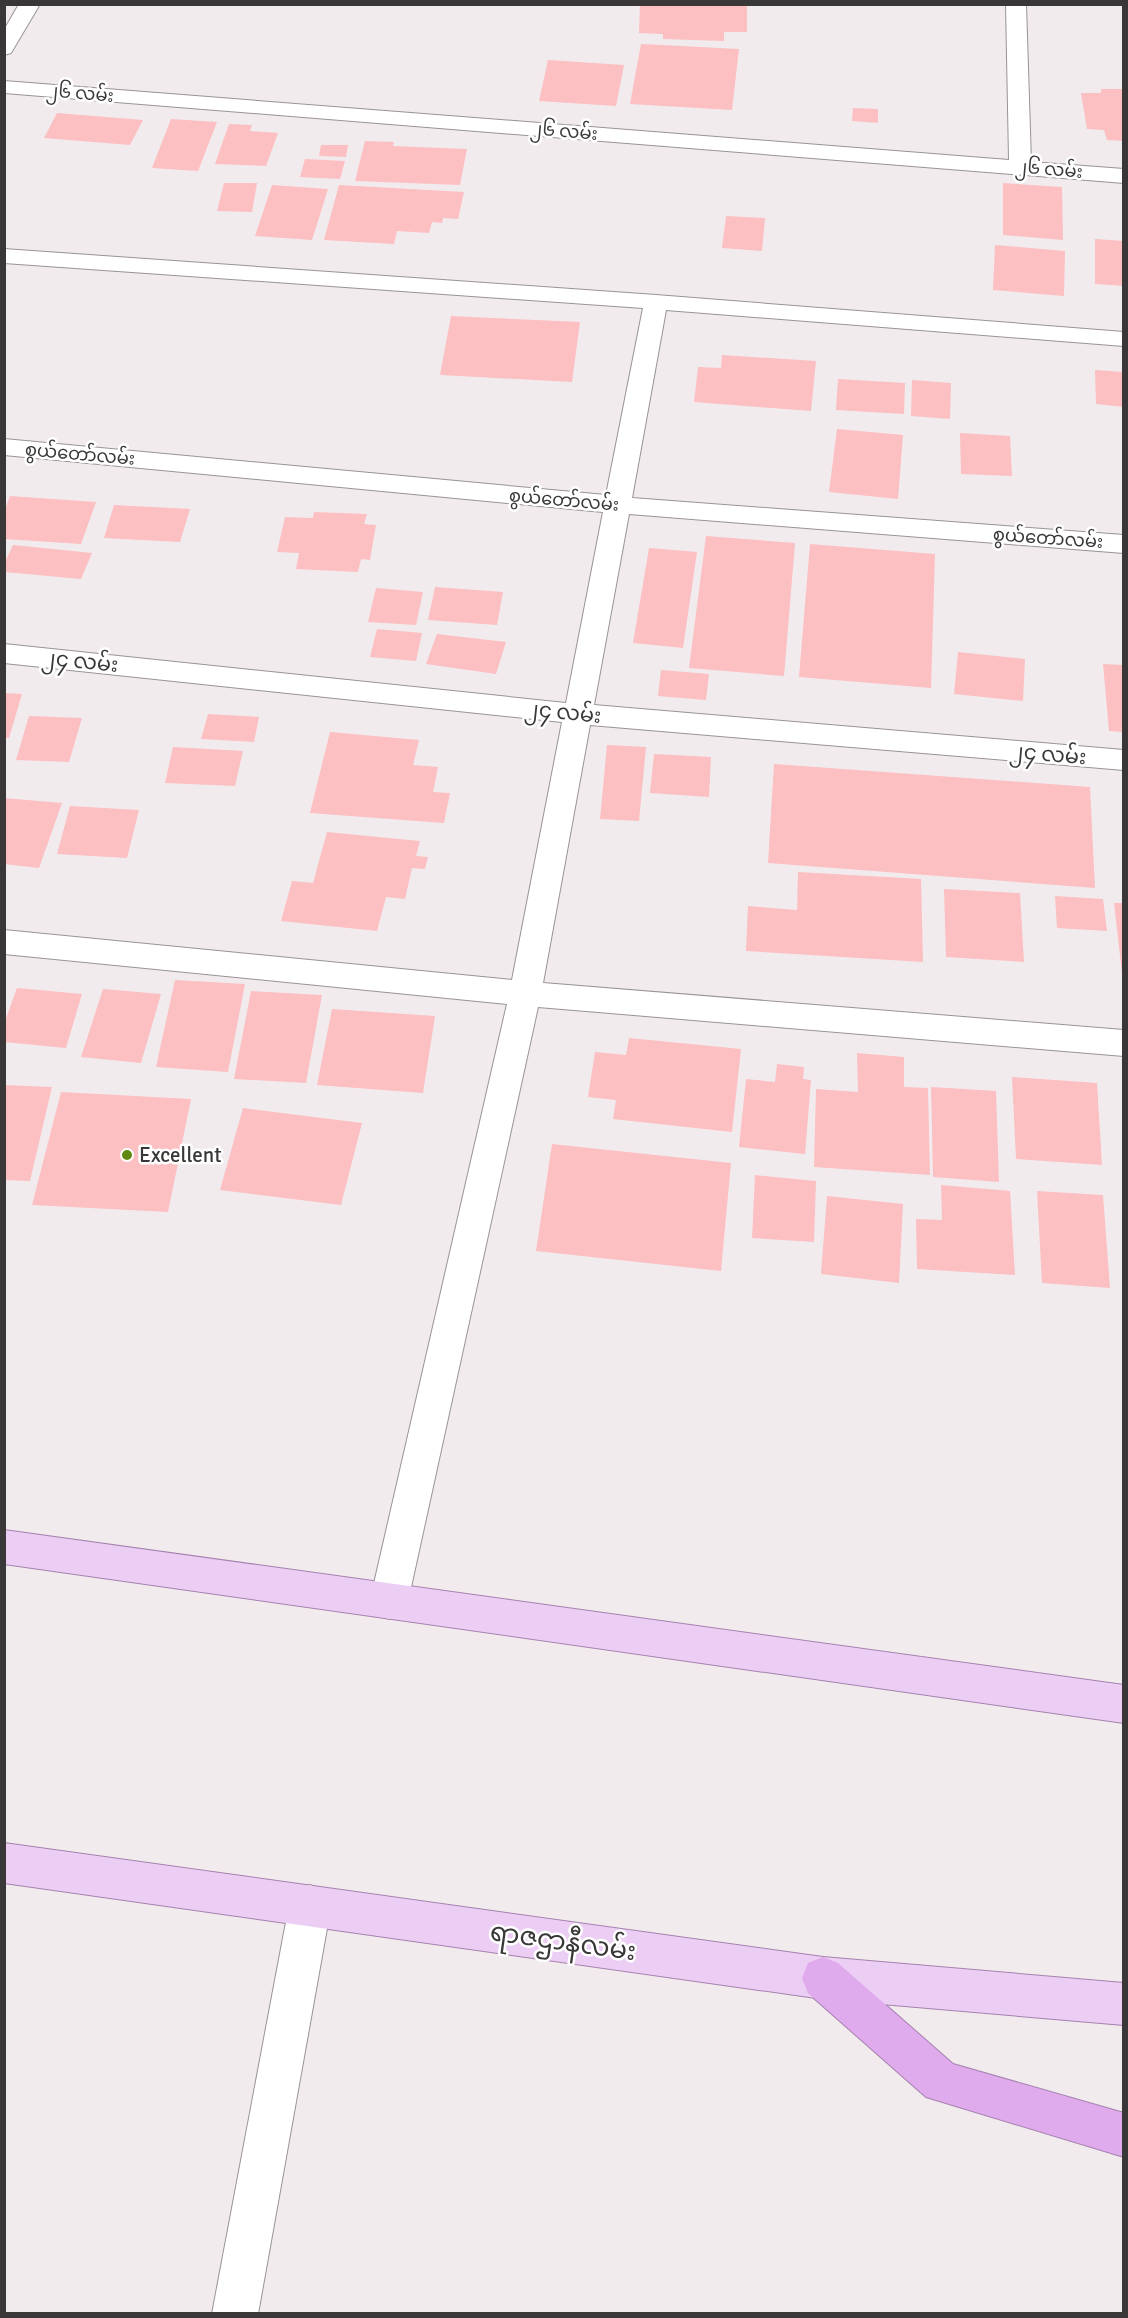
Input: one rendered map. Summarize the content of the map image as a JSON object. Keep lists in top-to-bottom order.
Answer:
{
  "streets": {
    "main road": ["ရာဇဌာနီလမ်း"],
    "street": ["၂၆ လမ်း", "စွယ်တော်လမ်း", "၂၄ လမ်း"]
  },
  "places": ["Excellent"]
}
